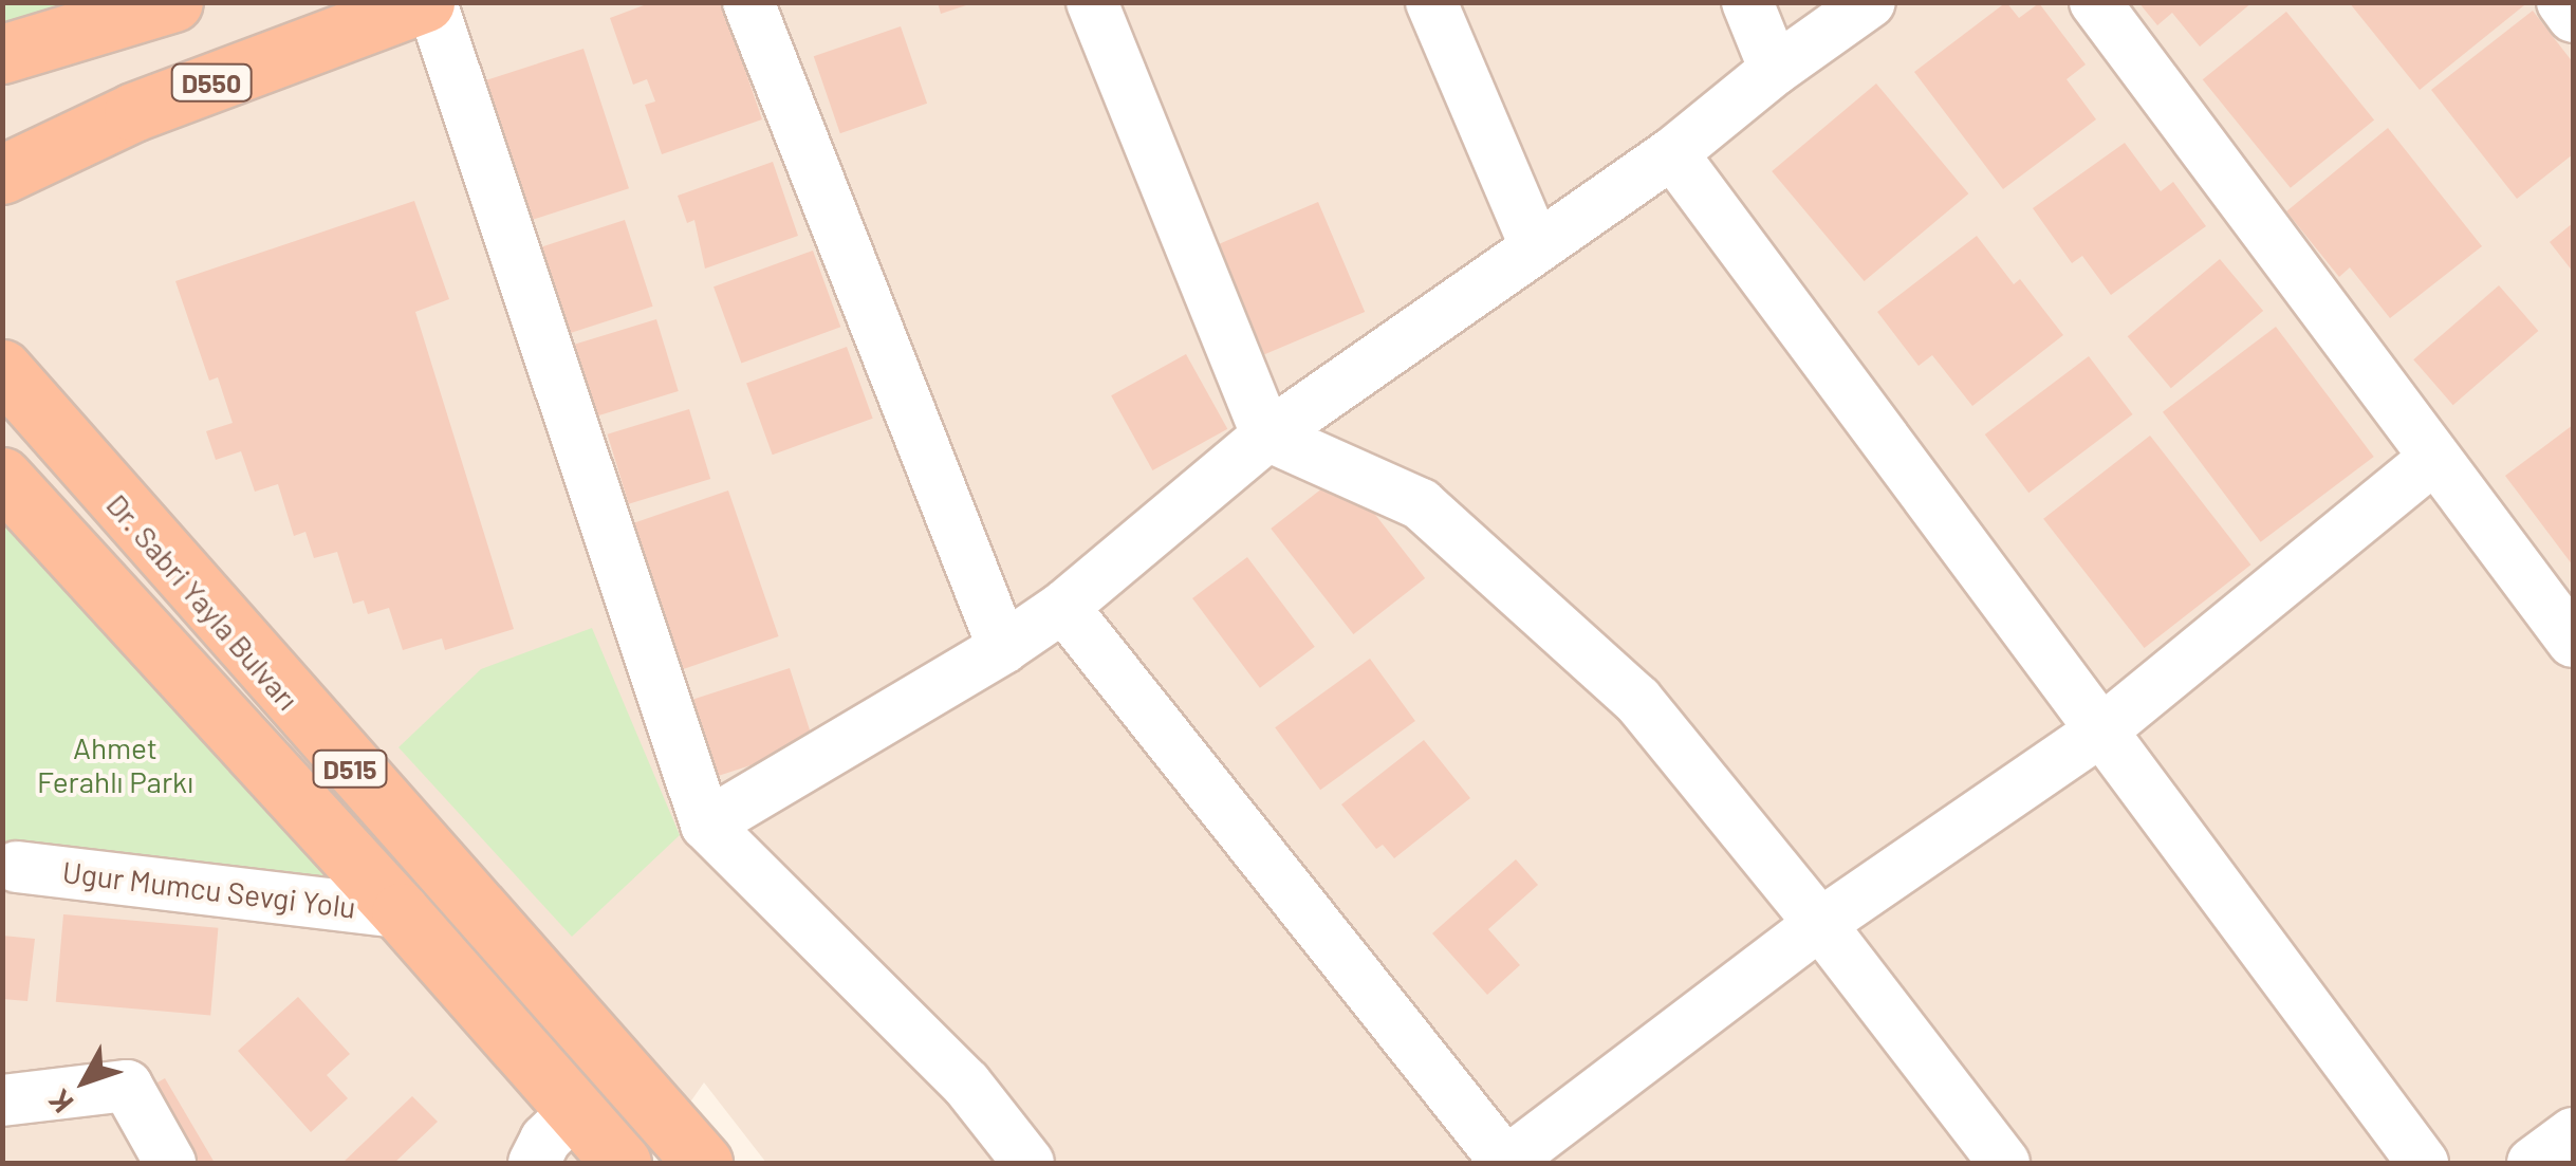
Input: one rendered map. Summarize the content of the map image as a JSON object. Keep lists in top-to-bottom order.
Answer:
{
  "streets": {
    "highway": ["D550", "Dr. Sabri Yayla Bulvarı", "D515"],
    "street": ["Ugur Mumcu Sevgi Yolu"]
  },
  "crossings": [
    ["Dr. Sabri Yayla Bulvarı", "Ugur Mumcu Sevgi Yolu"]
  ],
  "parks": ["Ahmet Ferahlı Parkı"],
  "north": "bottom left"
}
